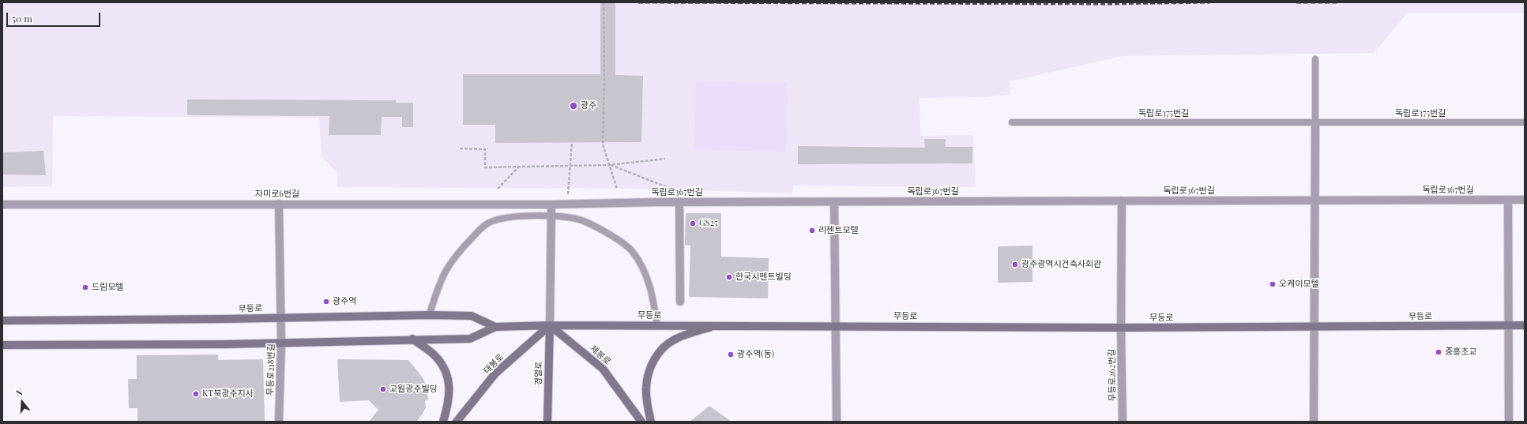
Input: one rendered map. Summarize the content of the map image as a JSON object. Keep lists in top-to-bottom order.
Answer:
{
  "streets": {
    "street": [
      "독립로367번길",
      "자미로6번길",
      "무등로",
      "제봉로",
      "태봉로",
      "무등로218번길",
      "경열로",
      "무등로262번길"
    ],
    "lane": ["독립로375번길"]
  },
  "crossings": [
    ["독립로367번길", "자미로6번길"],
    ["독립로367번길", "무등로262번길"],
    ["자미로6번길", "무등로218번길"],
    ["무등로", "제봉로"],
    ["무등로", "태봉로"],
    ["무등로", "무등로218번길"],
    ["무등로", "경열로"],
    ["무등로", "무등로262번길"],
    ["제봉로", "태봉로"],
    ["제봉로", "경열로"],
    ["태봉로", "경열로"]
  ],
  "places": [
    "광주",
    "GS25",
    "리젠트모텔",
    "광주광역시건축사회관",
    "한국시멘트빌딩",
    "오케이모텔",
    "드림모텔",
    "광주역",
    "중흥초교",
    "광주역(동)",
    "교원광주빌딩",
    "KT북광주지사"
  ],
  "scale_bar": "50 m",
  "north": "top"
}
